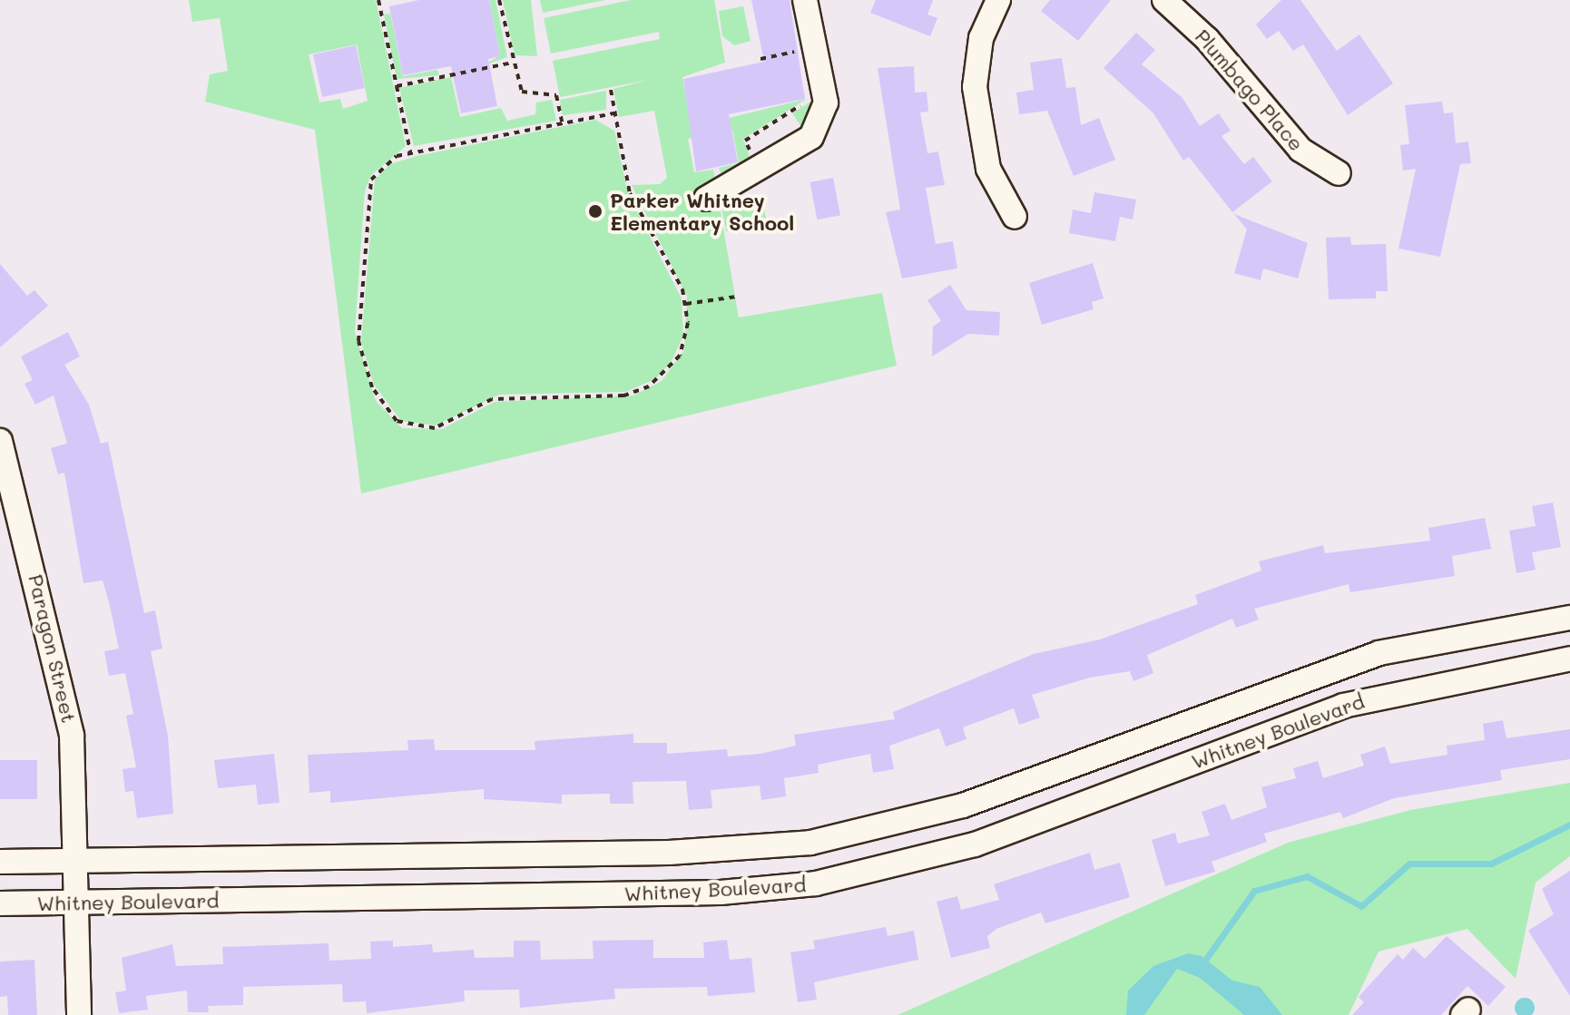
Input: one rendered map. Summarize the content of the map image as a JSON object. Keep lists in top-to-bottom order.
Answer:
{
  "streets": {
    "street": ["Plumbago Place", "Paragon Street", "Whitney Boulevard"]
  },
  "crossings": [
    ["Paragon Street", "Whitney Boulevard"]
  ],
  "places": ["Parker Whitney Elementary School"]
}
